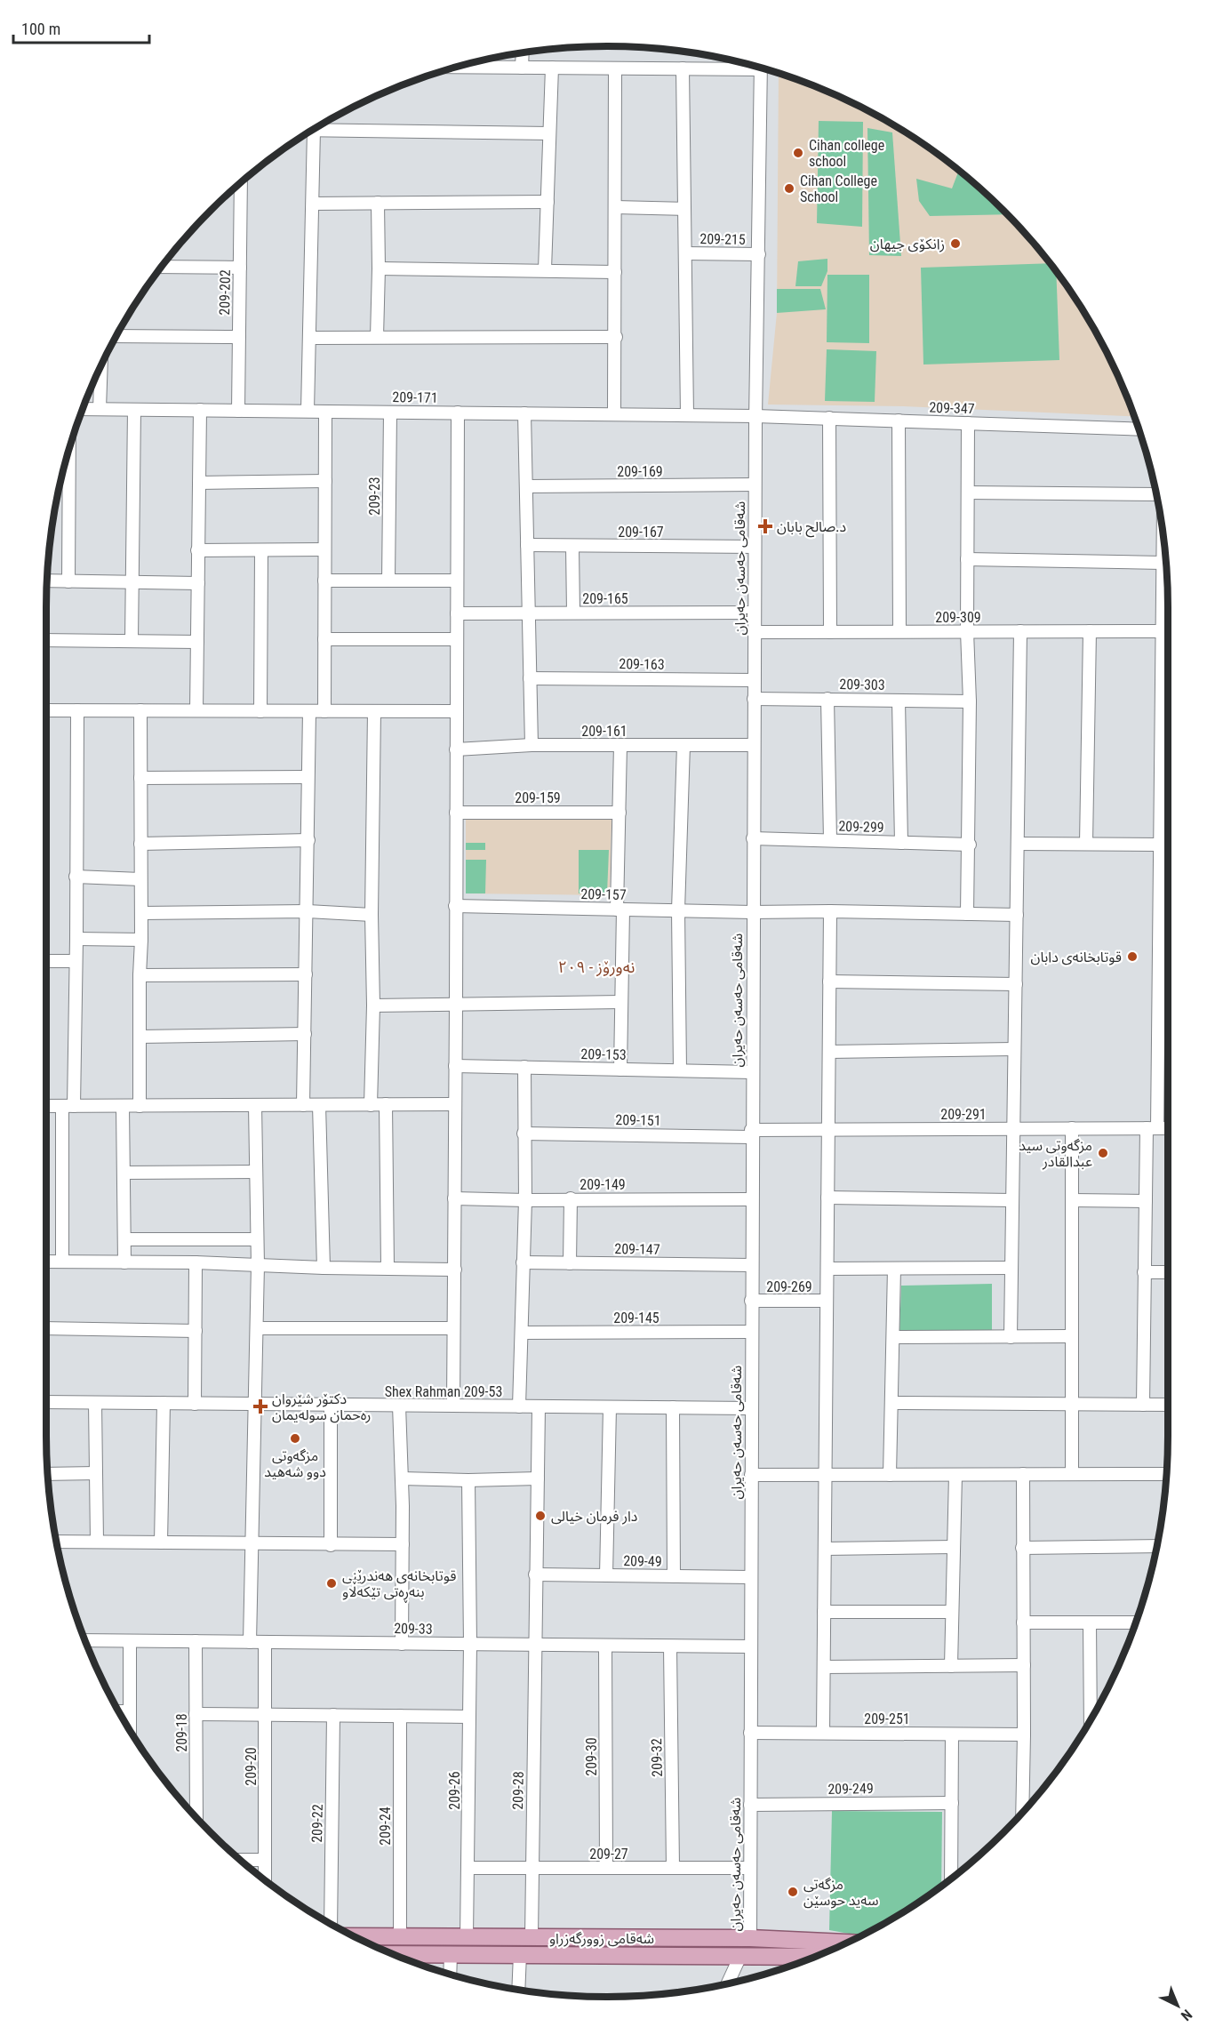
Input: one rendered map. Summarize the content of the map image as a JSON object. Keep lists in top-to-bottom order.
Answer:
{
  "streets": {
    "main road": ["شەقامی زوورگەزراو"],
    "street": [
      "209-215",
      "209-202",
      "209-171",
      "209-347",
      "209-169",
      "209-23",
      "209-167",
      "شەقامی حەسەن حەیران",
      "209-165",
      "209-309",
      "209-163",
      "209-303",
      "209-161",
      "209-159",
      "209-299",
      "209-157",
      "209-153",
      "209-291",
      "209-151",
      "209-149",
      "209-147",
      "209-269",
      "209-145",
      "Shex Rahman 209-53",
      "209-49",
      "209-33",
      "209-251",
      "209-18",
      "209-30",
      "209-32",
      "209-20",
      "209-249",
      "209-26",
      "209-28",
      "209-22",
      "209-24",
      "209-27"
    ]
  },
  "crossings": [
    ["209-215", "شەقامی حەسەن حەیران"],
    ["209-202", "209-171"],
    ["209-171", "209-347"],
    ["209-171", "209-23"],
    ["209-171", "شەقامی حەسەن حەیران"],
    ["209-347", "شەقامی حەسەن حەیران"],
    ["209-169", "شەقامی حەسەن حەیران"],
    ["209-167", "شەقامی حەسەن حەیران"],
    ["شەقامی حەسەن حەیران", "209-165"],
    ["شەقامی حەسەن حەیران", "209-309"],
    ["شەقامی حەسەن حەیران", "209-163"],
    ["شەقامی حەسەن حەیران", "209-303"],
    ["شەقامی حەسەن حەیران", "209-161"],
    ["شەقامی حەسەن حەیران", "209-299"],
    ["شەقامی حەسەن حەیران", "209-157"],
    ["شەقامی حەسەن حەیران", "209-153"],
    ["شەقامی حەسەن حەیران", "209-291"],
    ["شەقامی حەسەن حەیران", "209-151"],
    ["شەقامی حەسەن حەیران", "209-149"],
    ["شەقامی حەسەن حەیران", "209-147"],
    ["شەقامی حەسەن حەیران", "209-269"],
    ["شەقامی حەسەن حەیران", "209-145"],
    ["شەقامی حەسەن حەیران", "Shex Rahman 209-53"],
    ["شەقامی حەسەن حەیران", "209-49"],
    ["شەقامی حەسەن حەیران", "209-33"],
    ["شەقامی حەسەن حەیران", "209-251"],
    ["شەقامی حەسەن حەیران", "209-249"],
    ["شەقامی حەسەن حەیران", "209-27"],
    ["شەقامی حەسەن حەیران", "شەقامی زوورگەزراو"],
    ["209-291", "209-151"],
    ["Shex Rahman 209-53", "209-28"],
    ["209-49", "209-28"],
    ["209-33", "209-18"],
    ["209-33", "209-30"],
    ["209-33", "209-32"],
    ["209-33", "209-20"],
    ["209-33", "209-26"],
    ["209-33", "209-28"],
    ["209-30", "209-27"],
    ["209-32", "209-27"],
    ["209-26", "209-27"],
    ["209-26", "شەقامی زوورگەزراو"],
    ["209-28", "209-27"],
    ["209-28", "شەقامی زوورگەزراو"],
    ["209-24", "شەقامی زوورگەزراو"]
  ],
  "districts": ["نەورۆز - ٢٠٩"],
  "places": {
    "other": [
      "Cihan college school",
      "Cihan College School",
      "زانکۆی جیھان",
      "قوتابخانەی دابان",
      "مزگەوتی سید عبدالقادر",
      "مزگەوتی دوو شەهید",
      "دار فرمان خیالی",
      "قوتابخانەی هەندرێنی بنەڕەتی تێکەڵاو",
      "مزگەتی سەید حوسێن"
    ],
    "health": ["د.صالح بابان", "دکتۆر شێروان رەحمان سولەیمان"]
  },
  "scale_bar": "100 m",
  "north": "bottom right"
}
